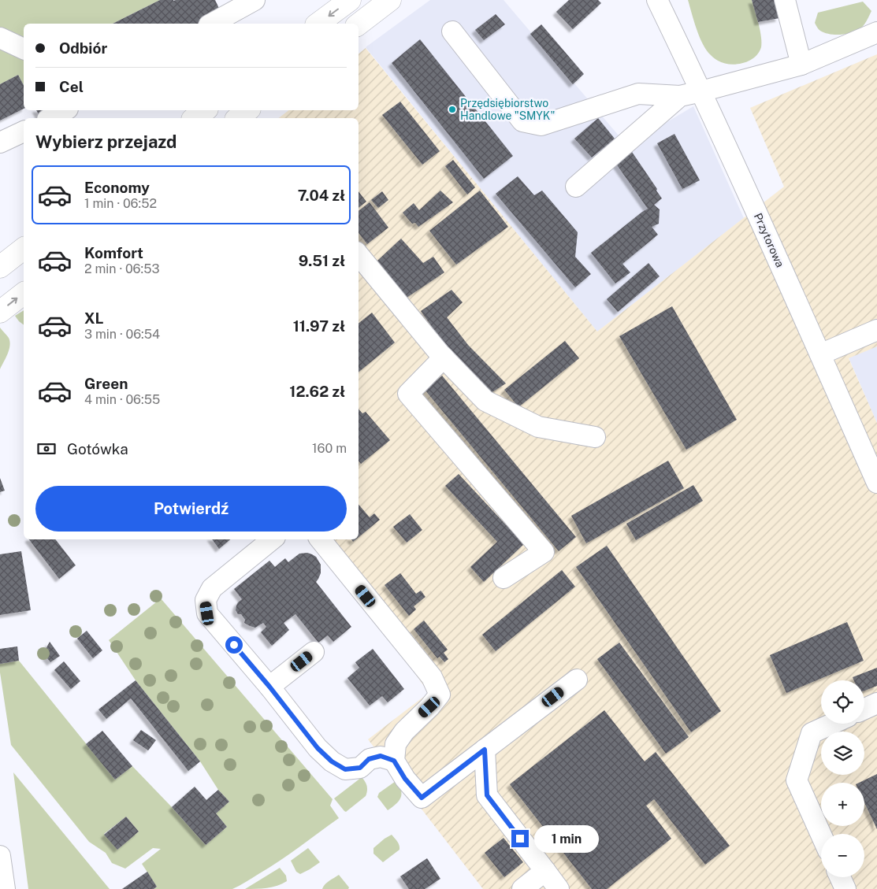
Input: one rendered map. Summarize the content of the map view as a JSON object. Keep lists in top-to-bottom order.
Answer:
{
  "streets": {
    "street": ["Przytorowa"]
  },
  "places": ["Przędsiębiorstwo Handlowe \"SMYK\""],
  "page": {
    "banner": ["Odbiór", "Cel"],
    "heading": "Wybierz przejazd",
    "list": [
      {
        "name": "Economy",
        "note": "1 min · 06:52",
        "value": "7.04 zł"
      },
      {
        "name": "Komfort",
        "note": "2 min · 06:53",
        "value": "9.51 zł"
      },
      {
        "name": "XL",
        "note": "3 min · 06:54",
        "value": "11.97 zł"
      },
      {
        "name": "Green",
        "note": "4 min · 06:55",
        "value": "12.62 zł"
      }
    ],
    "pay": ["Gotówka", "160 m"],
    "buttons": "Potwierdź",
    "map_buttons": ["+", "−"],
    "bubble": "1 min"
  }
}
